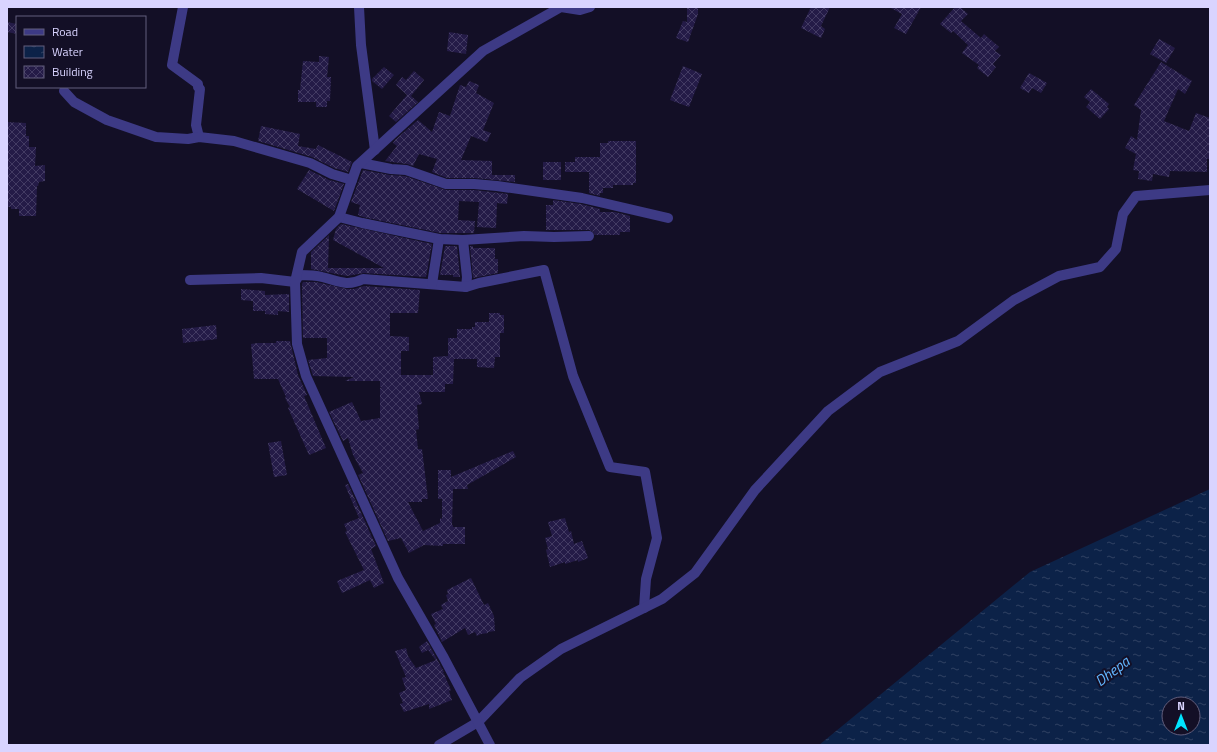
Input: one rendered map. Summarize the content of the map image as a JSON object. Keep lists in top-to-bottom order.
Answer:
{
  "water": ["Dhepa"],
  "legend": ["Road", "Water", "Building"],
  "north": "top"
}
